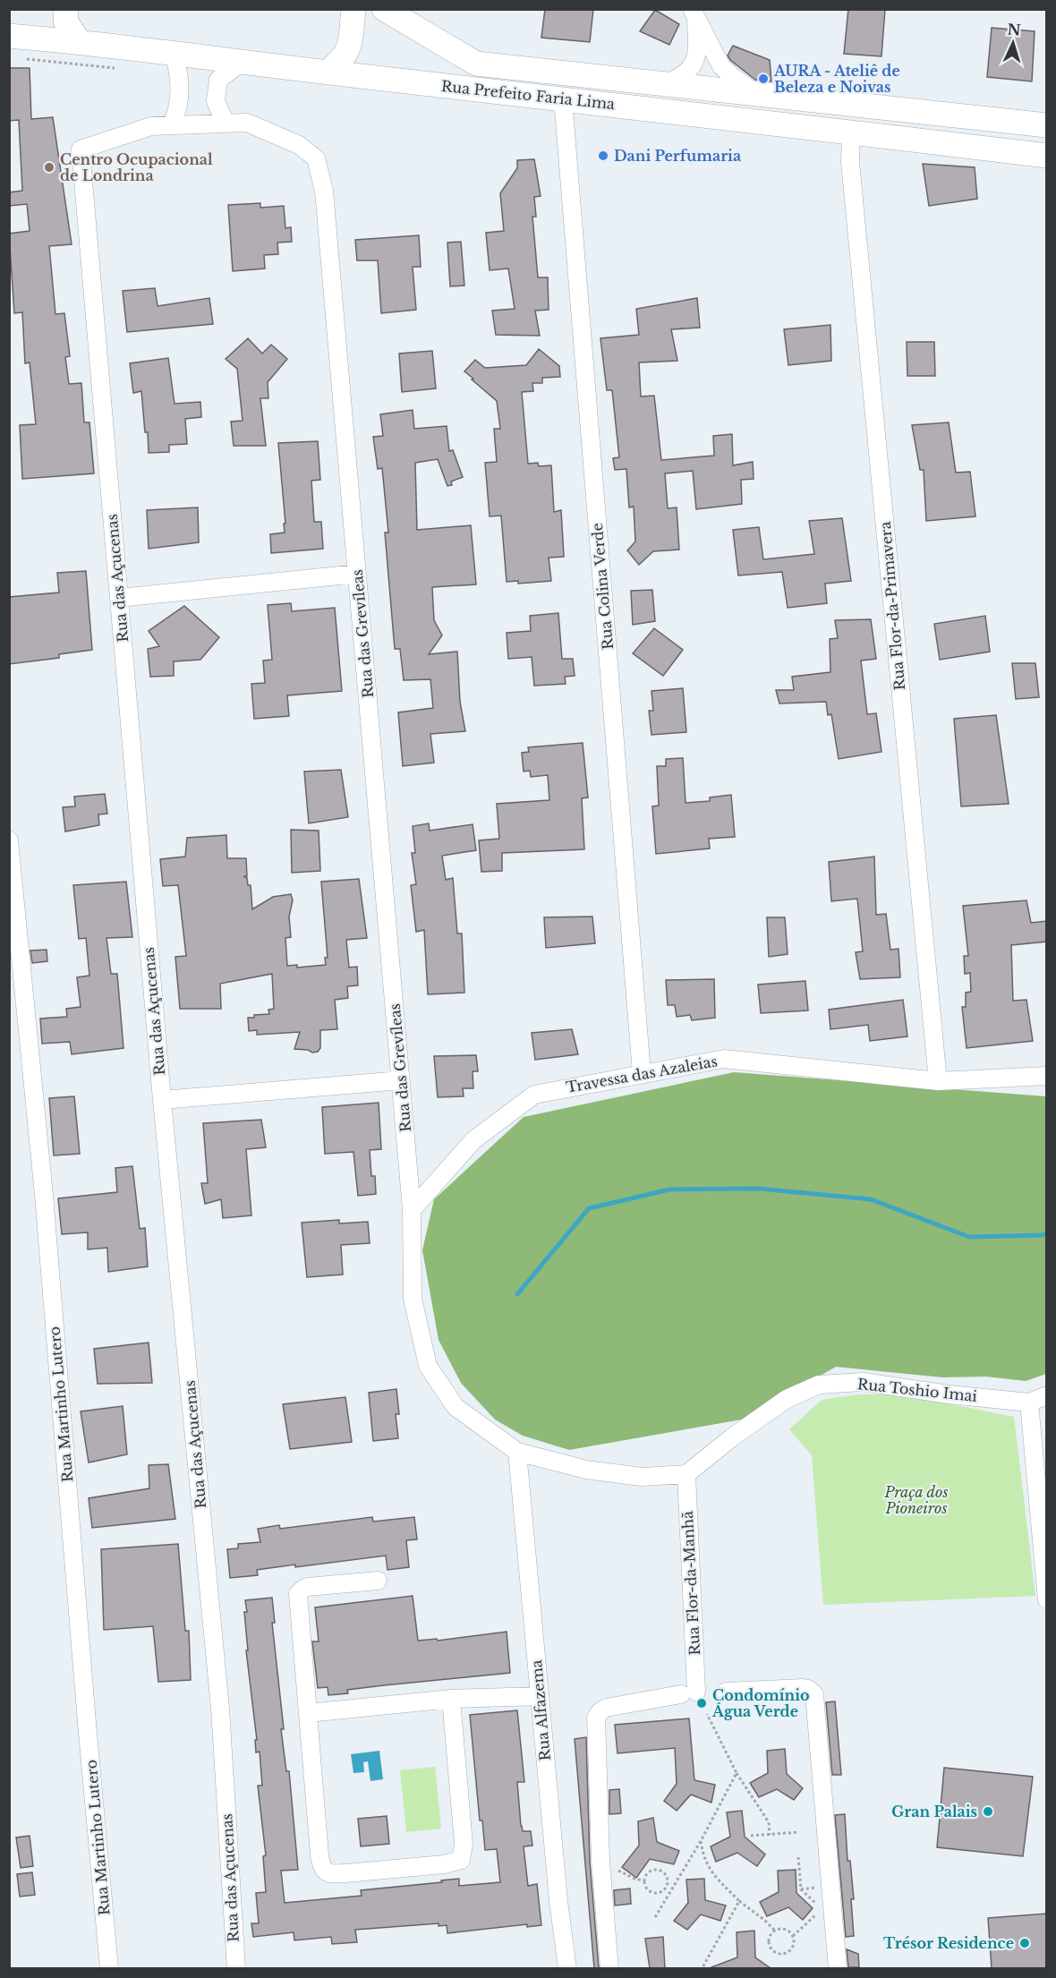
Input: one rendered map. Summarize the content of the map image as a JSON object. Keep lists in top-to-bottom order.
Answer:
{
  "streets": {
    "main road": ["Rua Prefeito Faria Lima"],
    "street": [
      "Rua das Açucenas",
      "Rua Colina Verde",
      "Rua Flor-da-Primavera",
      "Rua das Grevíleas",
      "Travessa das Azaleias",
      "Rua Toshio Imai",
      "Rua Martinho Lutero",
      "Rua Flor-da-Manhã",
      "Rua Alfazema"
    ]
  },
  "crossings": [
    ["Rua Prefeito Faria Lima", "Rua Colina Verde"],
    ["Rua Prefeito Faria Lima", "Rua Flor-da-Primavera"],
    ["Rua das Açucenas", "Rua das Grevíleas"],
    ["Rua Colina Verde", "Travessa das Azaleias"],
    ["Rua Flor-da-Primavera", "Travessa das Azaleias"],
    ["Rua das Grevíleas", "Travessa das Azaleias"],
    ["Rua das Grevíleas", "Rua Alfazema"],
    ["Rua Toshio Imai", "Rua Flor-da-Manhã"]
  ],
  "parks": ["Praça dos Pioneiros"],
  "places": [
    "AURA - Ateliê de Beleza e Noivas",
    "Dani Perfumaria",
    "Centro Ocupacional de Londrina",
    "Condomínio Água Verde",
    "Gran Palais",
    "Trésor Residence"
  ],
  "north": "top"
}
